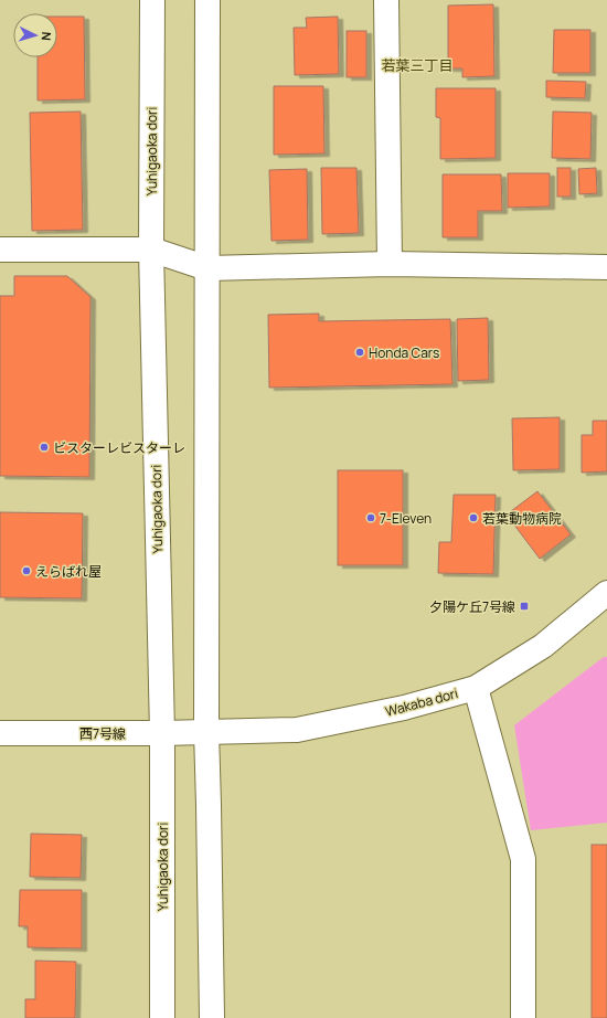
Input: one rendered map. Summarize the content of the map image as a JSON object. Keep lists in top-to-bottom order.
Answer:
{
  "streets": {
    "main road": ["Yuhigaoka dori", "Wakaba dori", "西7号線"]
  },
  "crossings": [
    ["Yuhigaoka dori", "西7号線"],
    ["Wakaba dori", "西7号線"]
  ],
  "districts": ["若葉三丁目"],
  "places": {
    "other": [
      "Honda Cars",
      "ビスターレビスターレ",
      "7-Eleven",
      "若葉動物病院",
      "えらばれ屋"
    ],
    "transit": ["夕陽ケ丘7号線"]
  },
  "north": "right"
}
